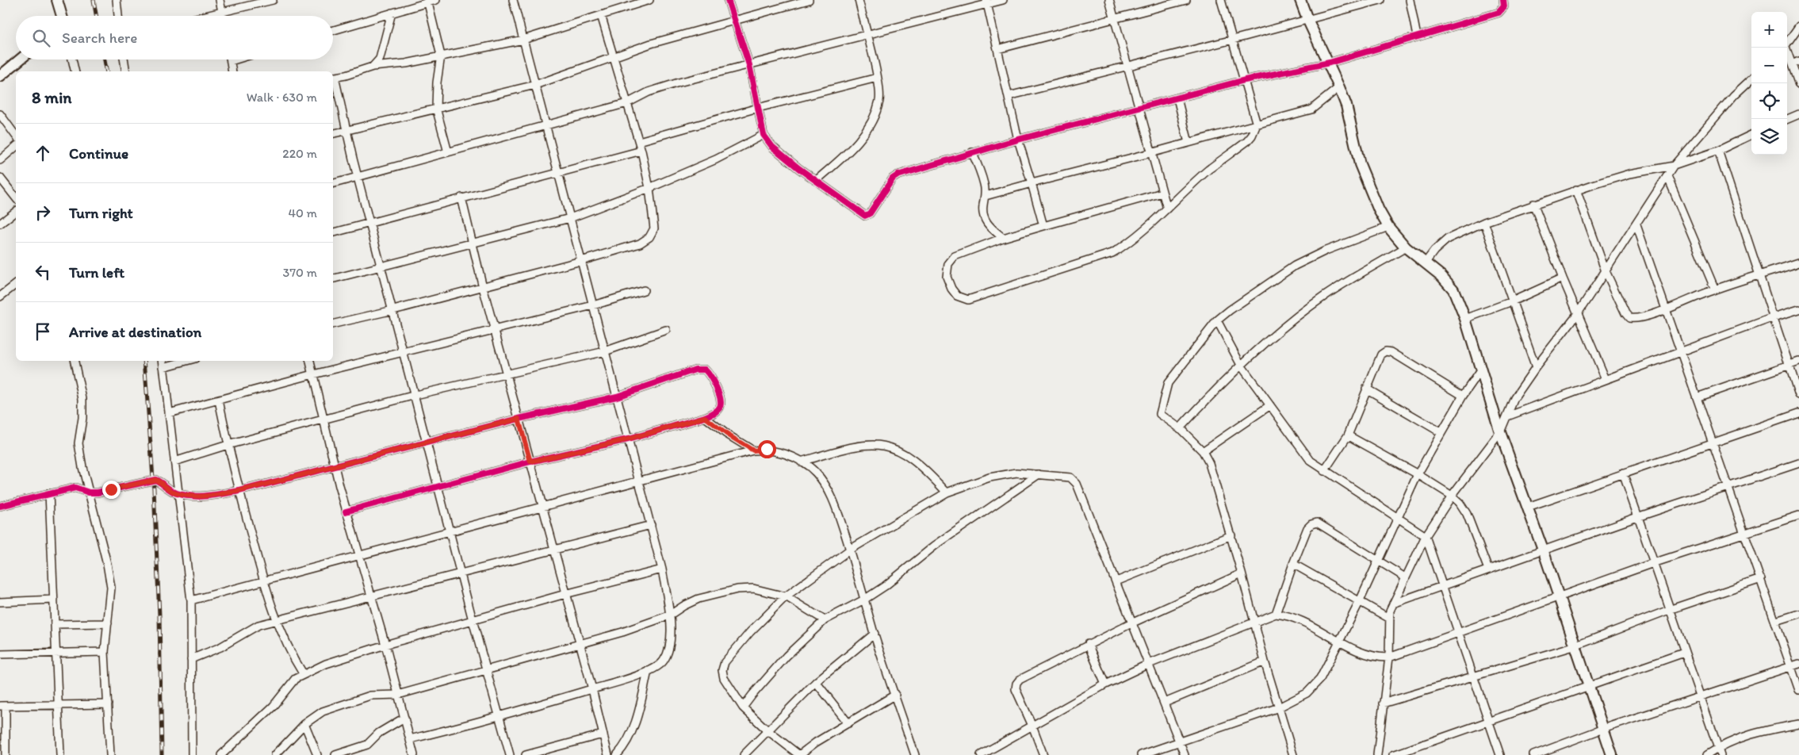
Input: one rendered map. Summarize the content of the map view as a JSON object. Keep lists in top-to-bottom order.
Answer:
{
  "page": {
    "map_buttons": ["+", "−"],
    "search": "Search here",
    "heading": ["8 min", "Walk · 630 m"],
    "list": [
      ["Continue", "220 m"],
      ["Turn right", "40 m"],
      ["Turn left", "370 m"],
      "Arrive at destination"
    ]
  }
}
